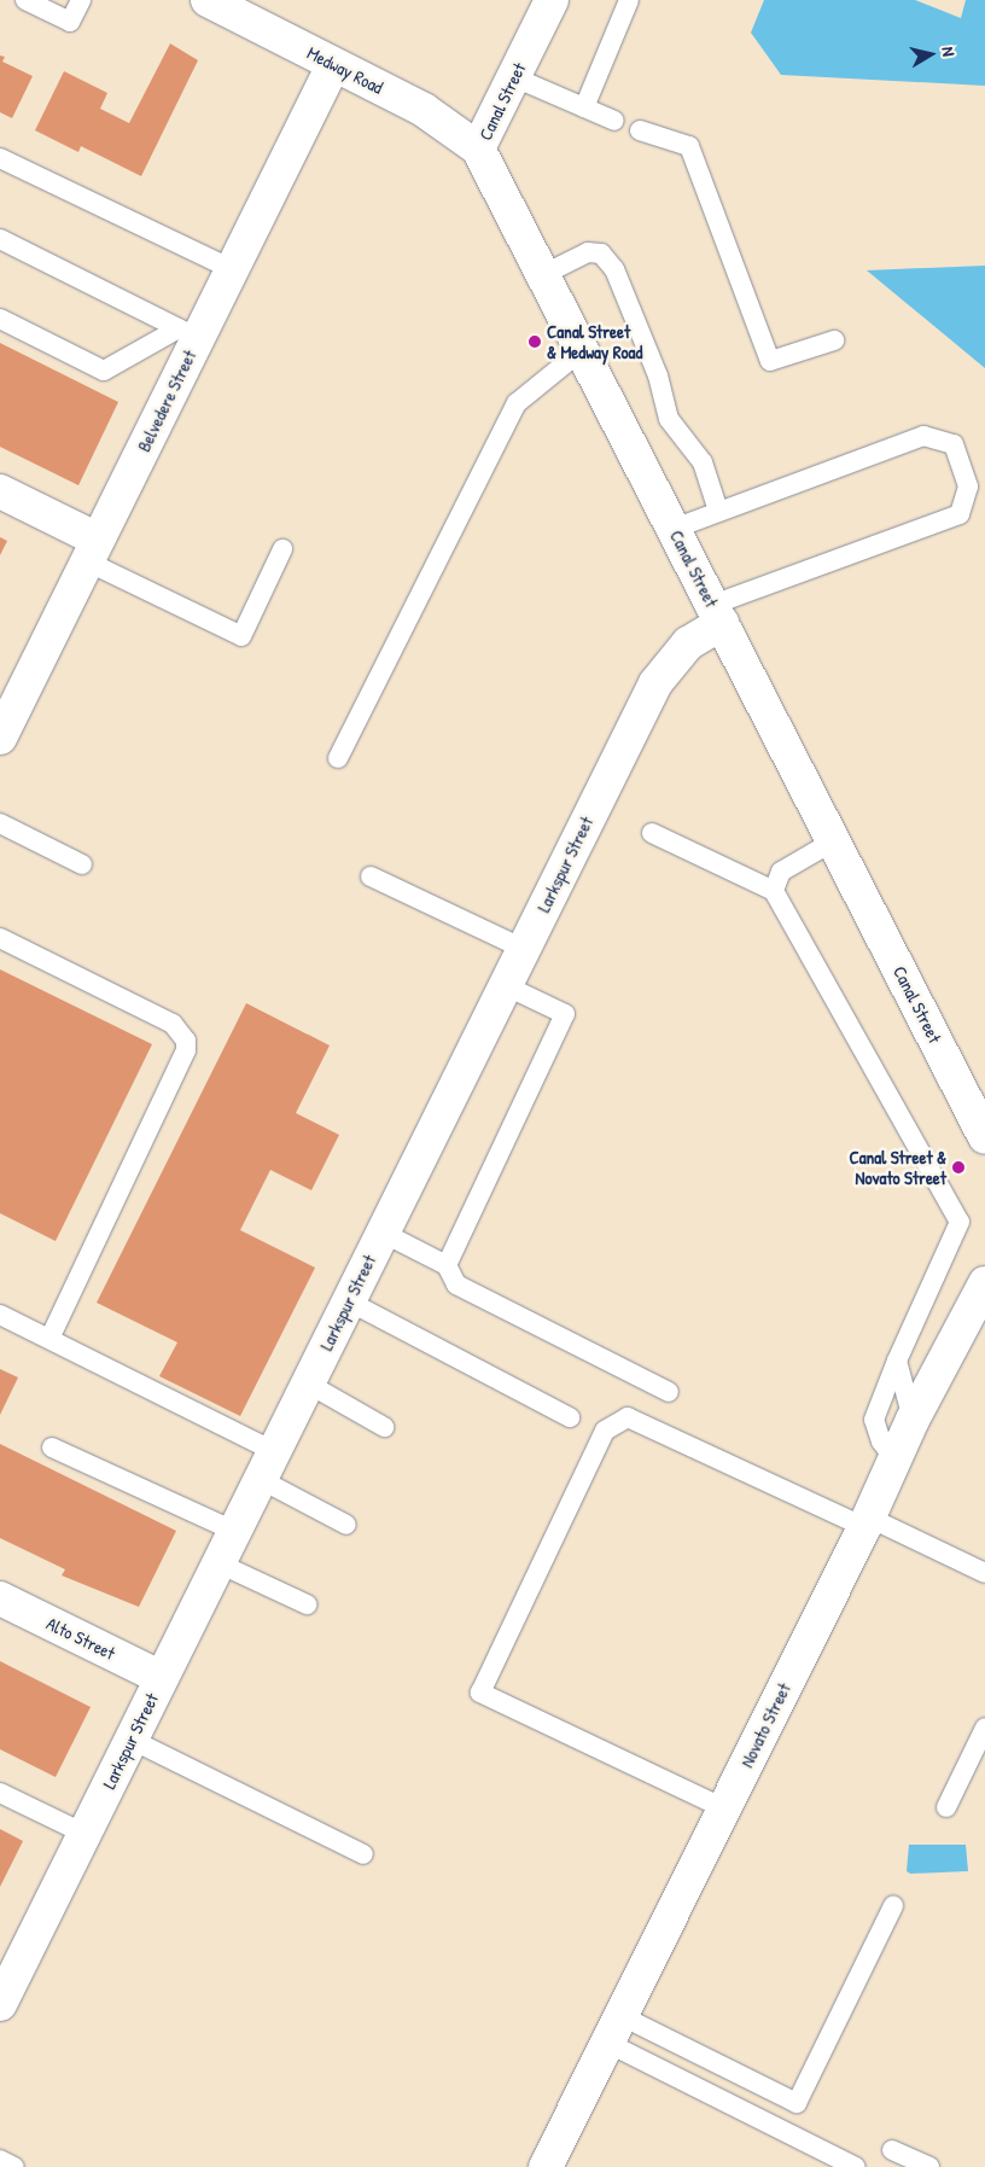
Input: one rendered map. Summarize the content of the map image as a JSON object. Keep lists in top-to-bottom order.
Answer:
{
  "streets": {
    "street": [
      "Medway Road",
      "Canal Street",
      "Belvedere Street",
      "Larkspur Street",
      "Alto Street",
      "Novato Street"
    ]
  },
  "crossings": [
    ["Medway Road", "Canal Street"],
    ["Medway Road", "Belvedere Street"],
    ["Canal Street", "Larkspur Street"],
    ["Larkspur Street", "Alto Street"]
  ],
  "places": ["Canal Street & Medway Road", "Canal Street & Novato Street"],
  "north": "right"
}
